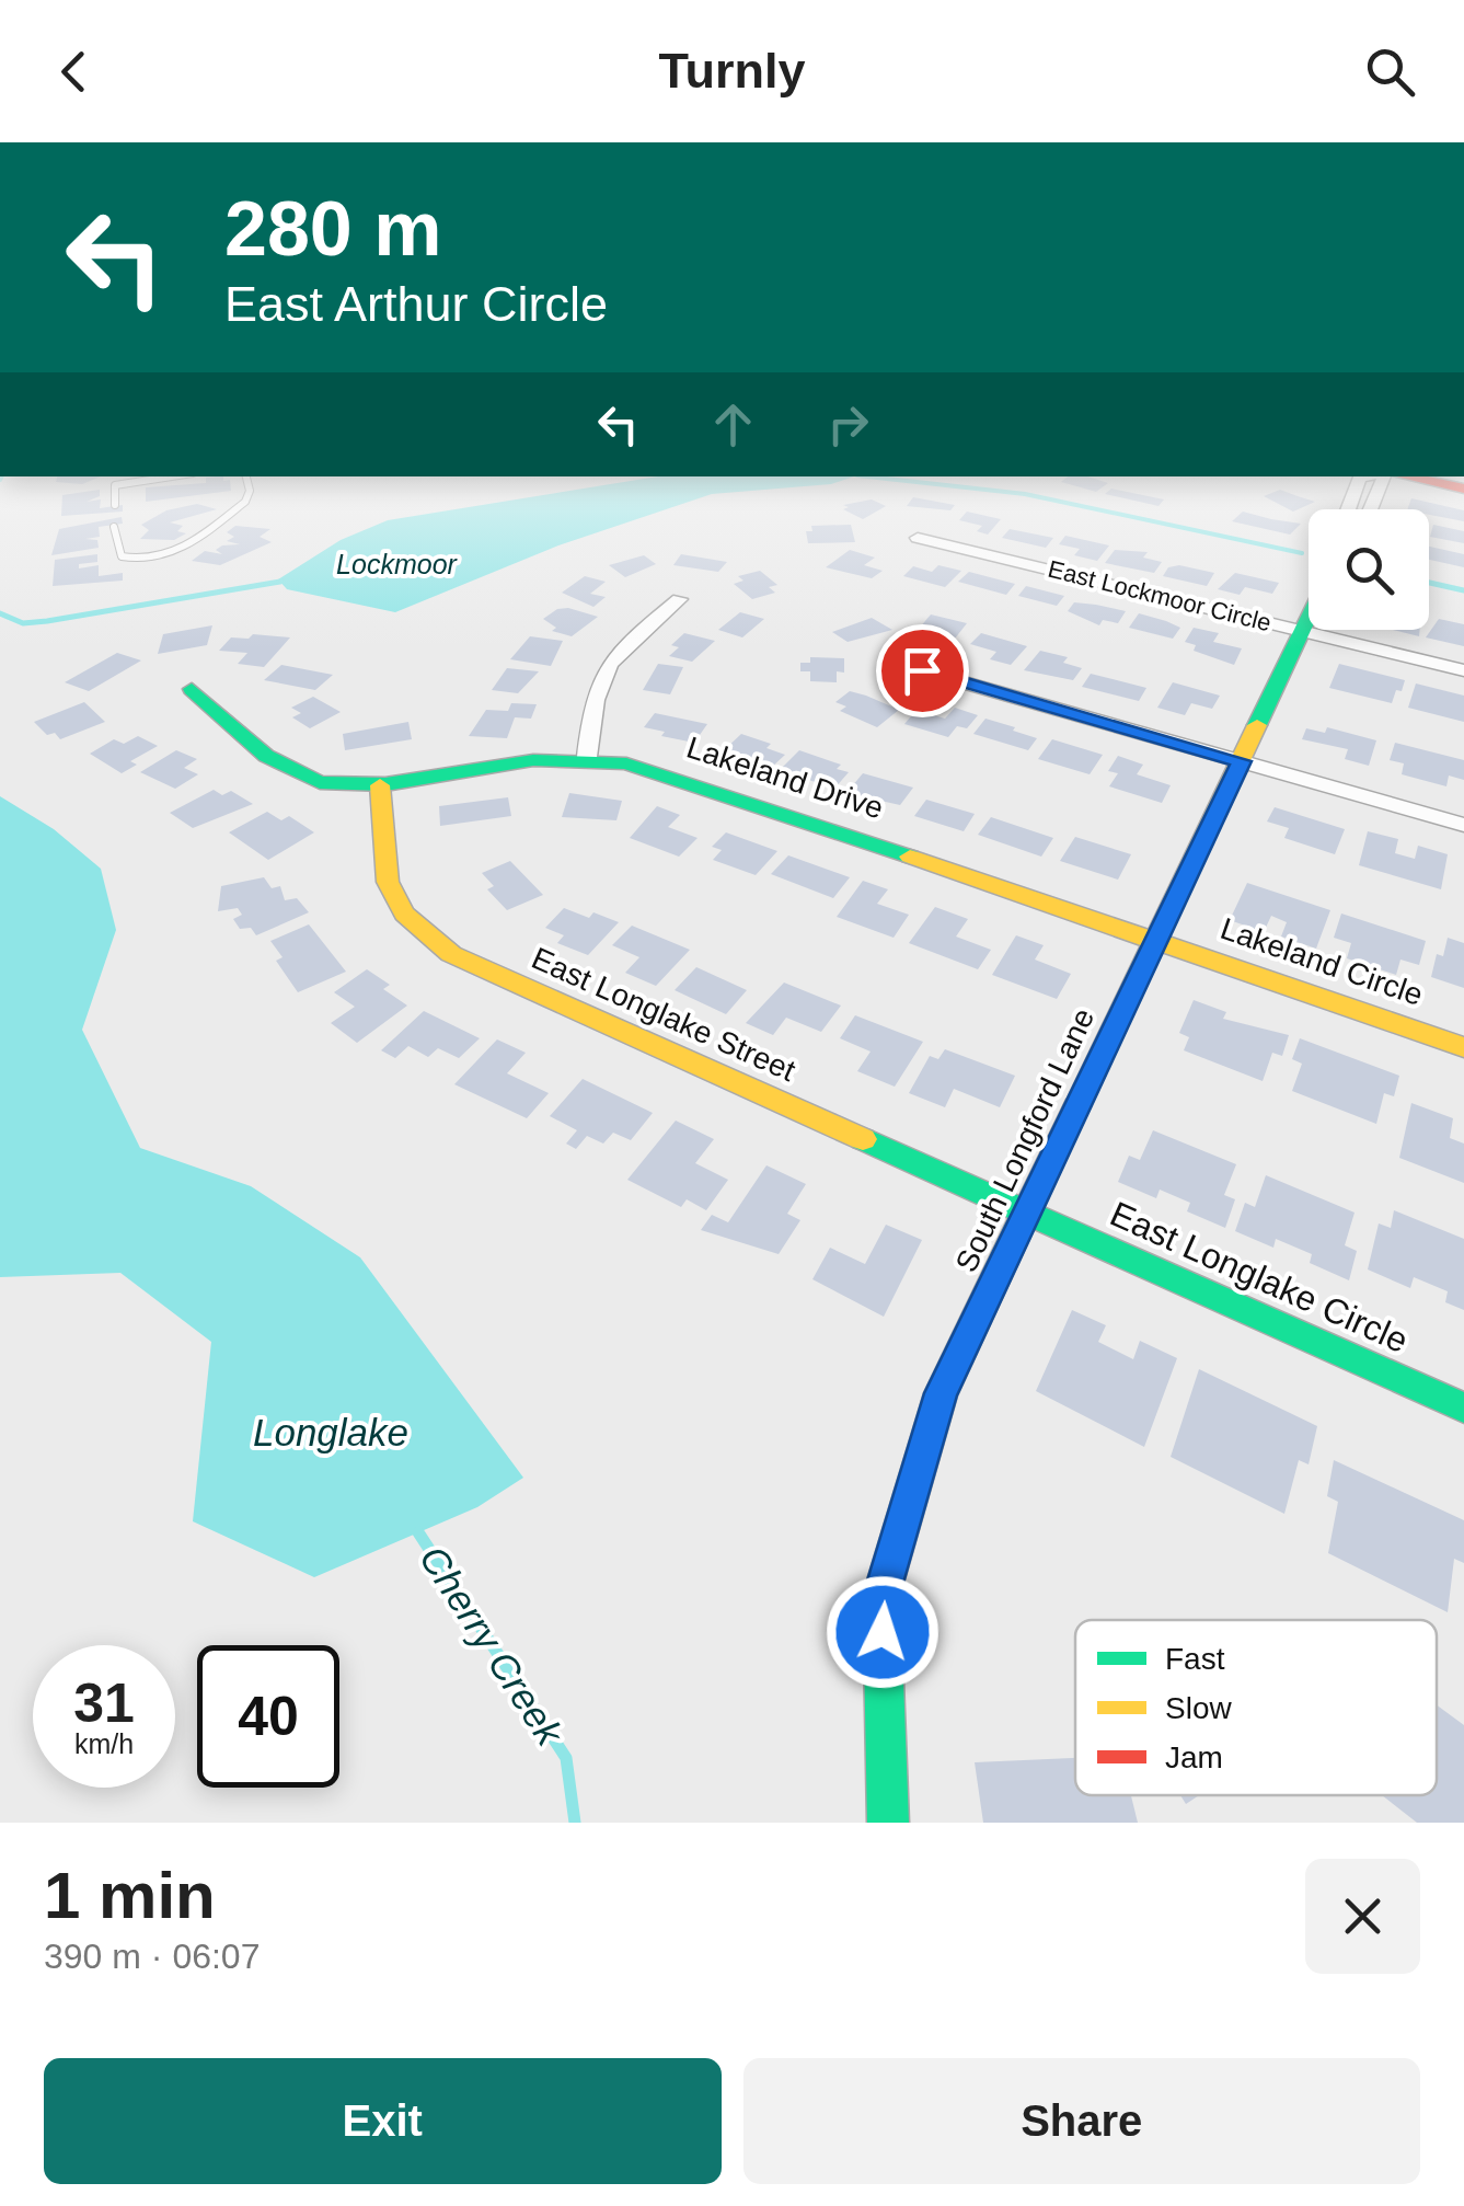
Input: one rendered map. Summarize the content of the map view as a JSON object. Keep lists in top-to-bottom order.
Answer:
{
  "streets": {
    "street": [
      "East Lockmoor Circle",
      "Lakeland Drive",
      "Lakeland Circle",
      "East Longlake Street",
      "South Longford Lane",
      "East Longlake Circle"
    ]
  },
  "crossings": [
    ["East Lockmoor Circle", "South Longford Lane"],
    ["Lakeland Drive", "Lakeland Circle"],
    ["Lakeland Drive", "East Longlake Street"],
    ["Lakeland Drive", "South Longford Lane"],
    ["Lakeland Circle", "South Longford Lane"],
    ["East Longlake Street", "South Longford Lane"],
    ["East Longlake Street", "East Longlake Circle"],
    ["South Longford Lane", "East Longlake Circle"]
  ],
  "water": ["Lockmoor", "Longlake", "Cherry Creek"],
  "legend": ["Fast", "Slow", "Jam"],
  "page": {
    "header": "Turnly",
    "turn": ["280 m", "East Arthur Circle"],
    "speed": "31 km/h",
    "limit": "40",
    "heading": ["1 min", "390 m · 06:07"],
    "buttons": ["Exit", "Share"]
  }
}
